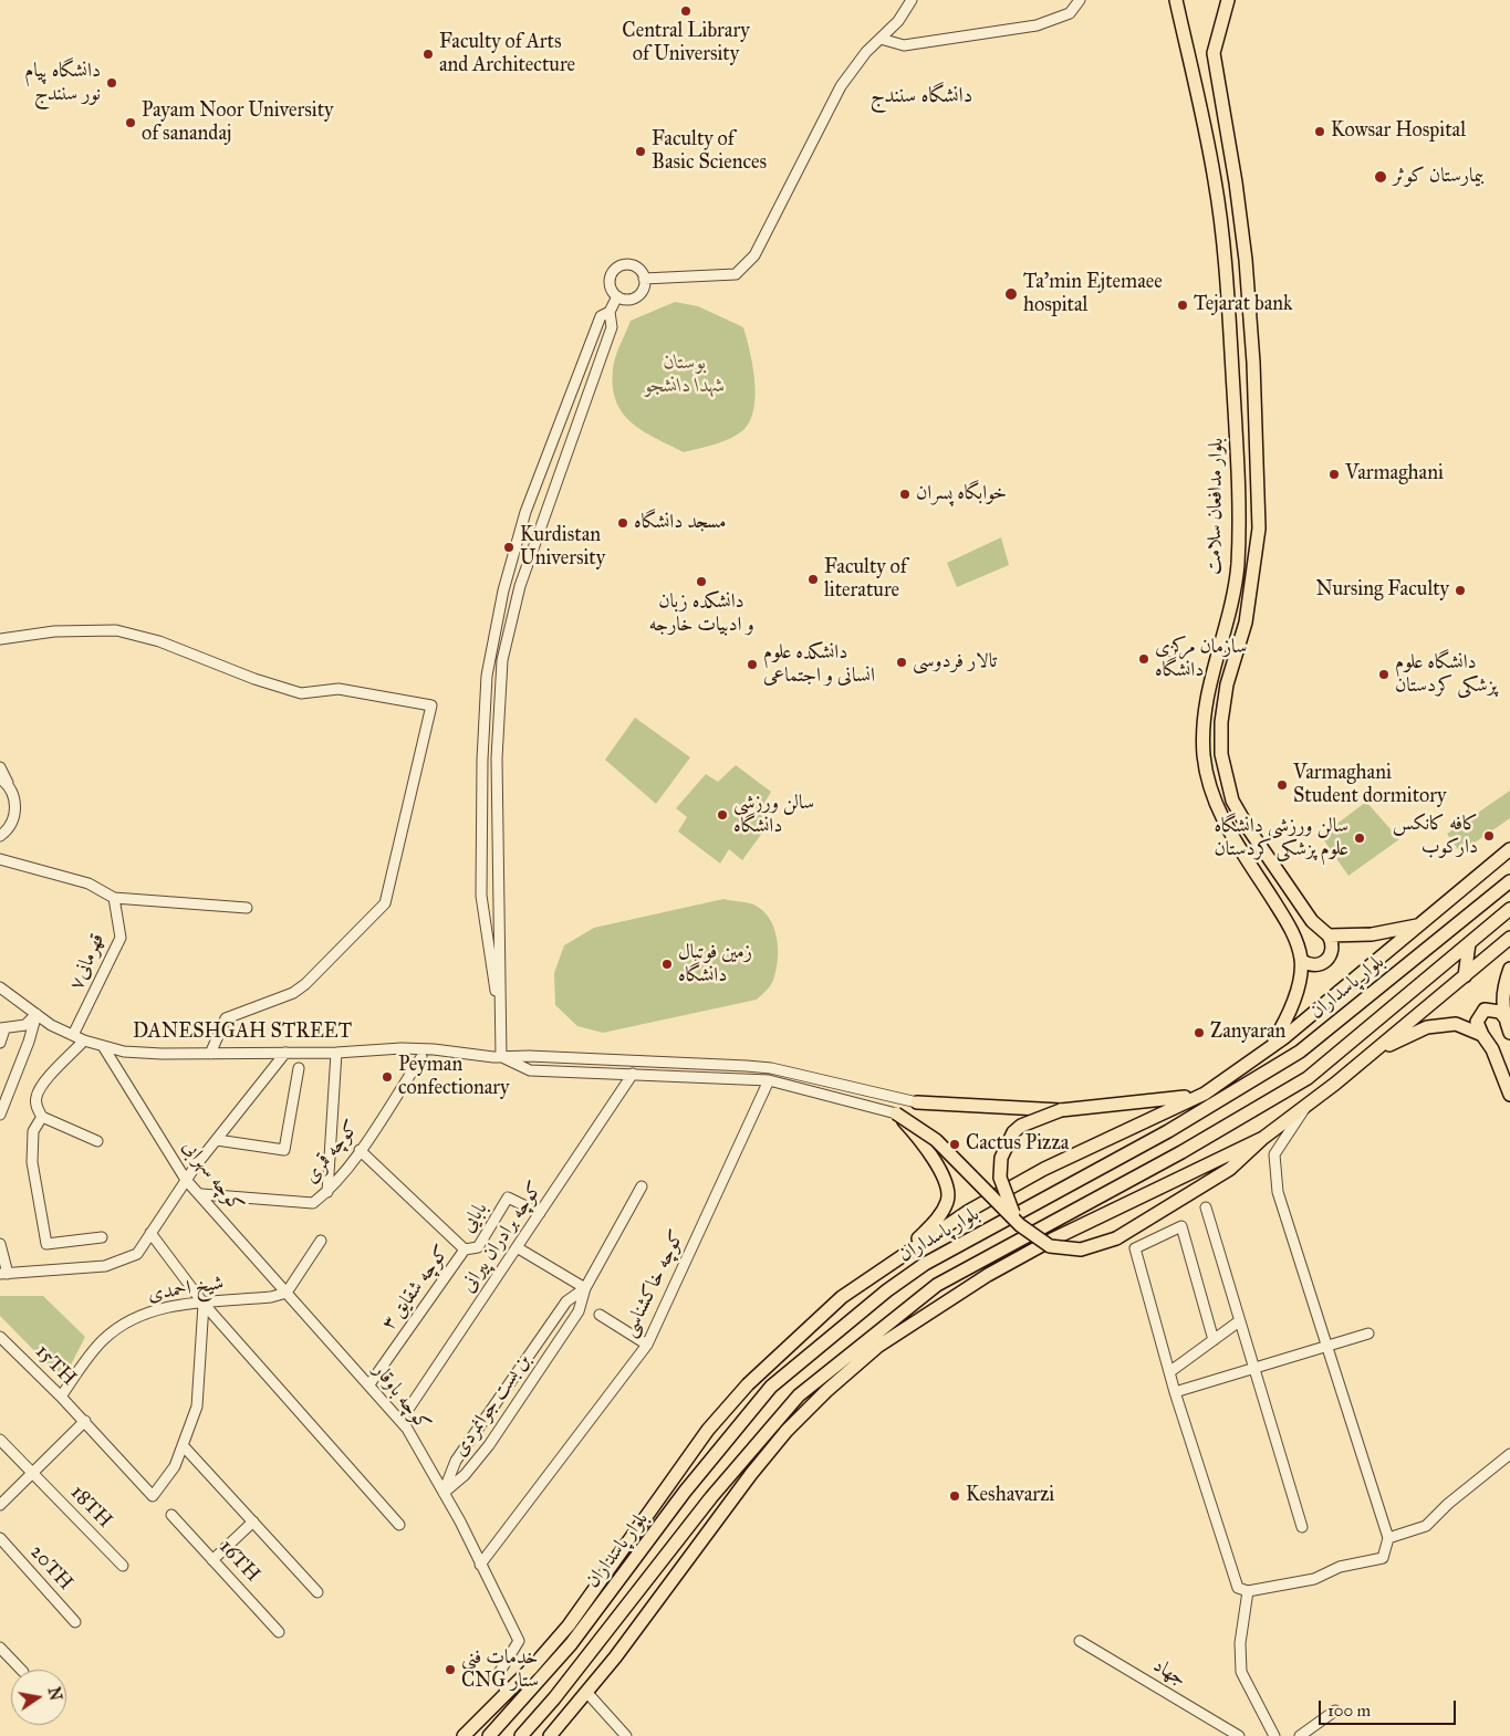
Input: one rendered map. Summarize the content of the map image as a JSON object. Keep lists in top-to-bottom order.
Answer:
{
  "streets": {
    "main road": ["بلوار مدافعان سلامت", "بلوار پاسداران"],
    "street": [
      "قهرمانی۷",
      "DANESHGAH STREET",
      "کوچه قمری",
      "کوچه سهرابی",
      "بابایی",
      "کوچه برادران پیرانی",
      "کوچه خاکشناسی",
      "کوچه شقایق ۳",
      "شیخ احمدی",
      "15TH",
      "کوچه باوقار",
      "بن بست جوانمردی",
      "18TH",
      "16TH",
      "20TH",
      "جهاد"
    ]
  },
  "crossings": [
    ["قهرمانی۷", "DANESHGAH STREET"],
    ["DANESHGAH STREET", "کوچه سهرابی"],
    ["DANESHGAH STREET", "کوچه برادران پیرانی"],
    ["DANESHGAH STREET", "کوچه خاکشناسی"],
    ["کوچه قمری", "کوچه سهرابی"],
    ["کوچه قمری", "کوچه شقایق ۳"],
    ["کوچه سهرابی", "شیخ احمدی"],
    ["کوچه سهرابی", "کوچه باوقار"],
    ["بابایی", "کوچه برادران پیرانی"],
    ["بابایی", "کوچه شقایق ۳"],
    ["کوچه برادران پیرانی", "کوچه باوقار"],
    ["کوچه خاکشناسی", "کوچه باوقار"],
    ["کوچه شقایق ۳", "کوچه باوقار"],
    ["شیخ احمدی", "15TH"],
    ["شیخ احمدی", "کوچه باوقار"],
    ["کوچه باوقار", "بن بست جوانمردی"]
  ],
  "districts": ["دانشگاه سنندج"],
  "parks": ["بوستان شهدا دانشجو"],
  "places": [
    "Central Library of University",
    "Faculty of Arts and Architecture",
    "دانشگاه پیام نور سنندج",
    "Payam Noor University of sanandaj",
    "Kowsar Hospital",
    "Faculty of Basic Sciences",
    "بیمارستان کوثر",
    "Ta'min Ejtemaee hospital",
    "Tejarat bank",
    "Varmaghani",
    "خوابگاه پسران",
    "مسجد دانشگاه",
    "Kurdistan University",
    "Faculty of literature",
    "دانشکده زبان و ادبیات خارجه",
    "Nursing Faculty",
    "سازمان مرکزی دانشگاه",
    "تالار فردوسی",
    "دانشکده علوم انسانی و اجتماعی",
    "دانشگاه علوم پزشکی کردستان",
    "Varmaghani Student dormitory",
    "سالن ورزشی دانشگاه",
    "کافه کانکس دارکوب",
    "سالن ورزشی دانشگاه علوم پزشکی کردستان",
    "زمین فوتبال دانشگاه",
    "Zanyaran",
    "Peyman confectionary",
    "Cactus Pizza",
    "Keshavarzi",
    "خدمات فنی‌ CNG ستار"
  ],
  "scale_bar": "100 m",
  "north": "right"
}
